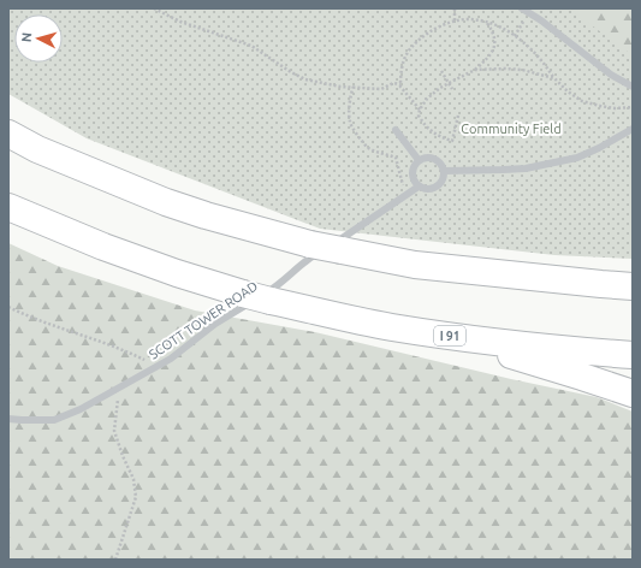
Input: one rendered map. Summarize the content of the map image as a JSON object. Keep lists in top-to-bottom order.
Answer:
{
  "streets": {
    "highway": ["I 91"],
    "lane": ["SCOTT TOWER ROAD"]
  },
  "parks": ["Community Field"],
  "north": "left"
}
